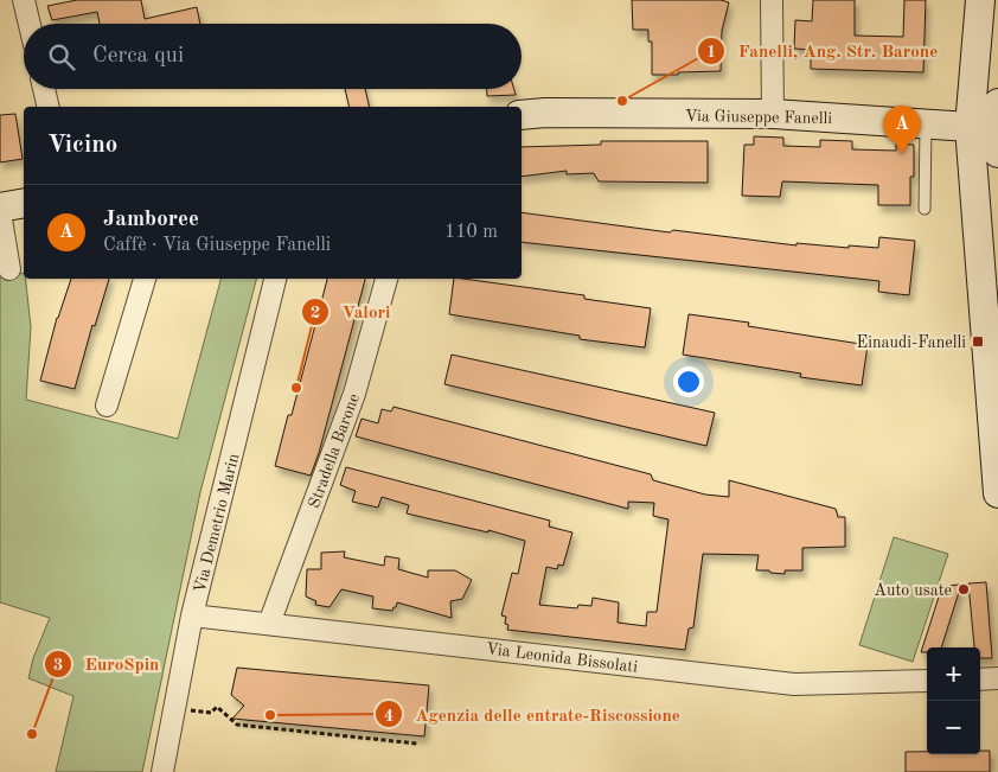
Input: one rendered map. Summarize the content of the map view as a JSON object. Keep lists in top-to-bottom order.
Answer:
{
  "streets": {
    "main road": ["Via Giuseppe Fanelli"],
    "street": ["Stradella Barone", "Via Demetrio Marin", "Via Leonida Bissolati"]
  },
  "crossings": [
    ["Stradella Barone", "Via Leonida Bissolati"],
    ["Via Demetrio Marin", "Via Leonida Bissolati"]
  ],
  "places": {
    "other": [
      "Fanelli, Ang. Str. Barone",
      "Valori",
      "Auto usate",
      "Agenzia delle entrate-Riscossione",
      "EuroSpin"
    ],
    "transit": ["Einaudi-Fanelli"]
  },
  "page": {
    "search": "Cerca qui",
    "pins": "A",
    "heading": "Vicino",
    "list": [
      {
        "mark": "A",
        "name": "Jamboree",
        "note": "Caffè · Via Giuseppe Fanelli",
        "value": "110 m"
      }
    ],
    "map_buttons": ["+", "−"]
  }
}
